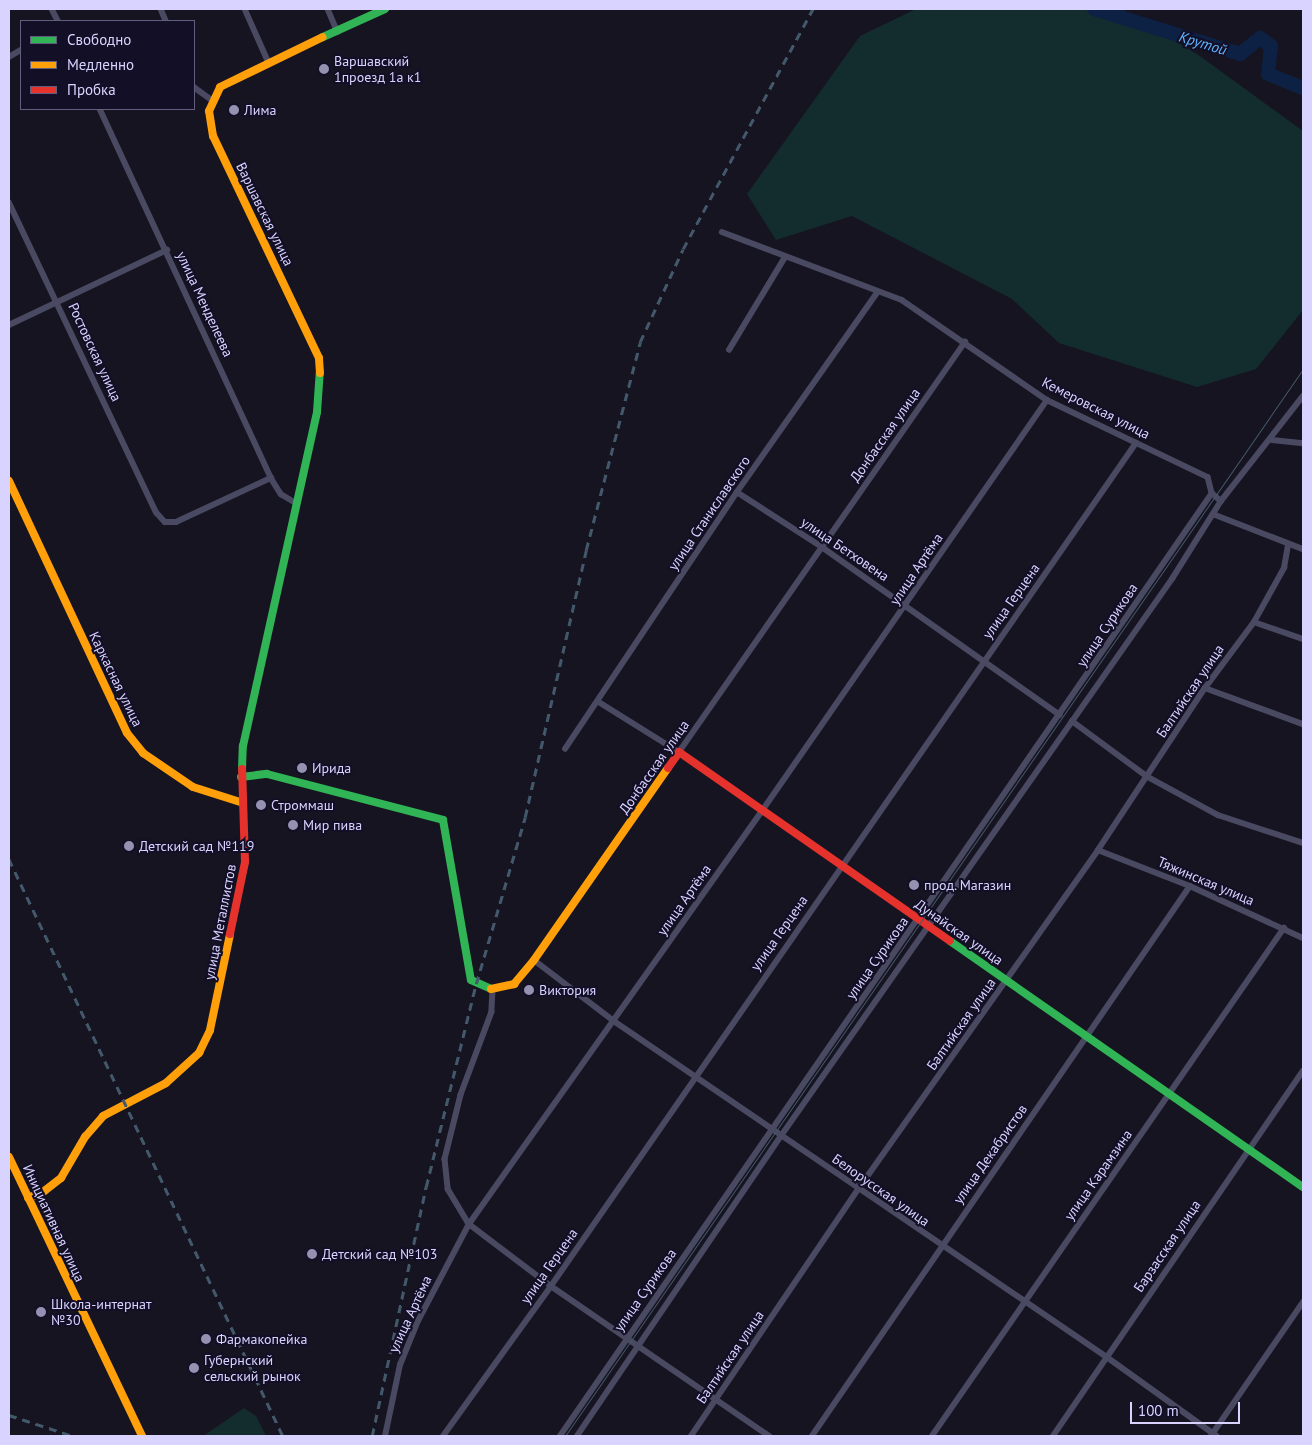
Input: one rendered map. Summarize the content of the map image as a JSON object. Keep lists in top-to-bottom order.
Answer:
{
  "streets": {
    "main road": [
      "Варшавская улица",
      "Донбасская улица",
      "Каркасная улица",
      "улица Металлистов",
      "Дунайская улица",
      "Инициативная улица"
    ],
    "street": [
      "улица Менделеева",
      "Ростовская улица",
      "Кемеровская улица",
      "улица Станиславского",
      "улица Бетховена",
      "улица Артёма",
      "улица Герцена",
      "улица Сурикова",
      "Балтийская улица",
      "Тяжинская улица",
      "улица Декабристов",
      "улица Карамзина",
      "Белорусская улица",
      "Барзасская улица"
    ]
  },
  "crossings": [
    ["Варшавская улица", "улица Металлистов"],
    ["улица Менделеева", "Ростовская улица"],
    ["улица Менделеева", "улица Металлистов"],
    ["Кемеровская улица", "Донбасская улица"],
    ["Кемеровская улица", "улица Станиславского"],
    ["Кемеровская улица", "улица Артёма"],
    ["Кемеровская улица", "улица Герцена"],
    ["Кемеровская улица", "улица Сурикова"],
    ["Донбасская улица", "улица Бетховена"],
    ["Донбасская улица", "Дунайская улица"],
    ["Донбасская улица", "Белорусская улица"],
    ["улица Станиславского", "улица Бетховена"],
    ["улица Станиславского", "Дунайская улица"],
    ["улица Бетховена", "улица Артёма"],
    ["улица Бетховена", "улица Герцена"],
    ["улица Бетховена", "улица Сурикова"],
    ["улица Артёма", "Дунайская улица"],
    ["улица Артёма", "Белорусская улица"],
    ["улица Герцена", "Дунайская улица"],
    ["улица Герцена", "Белорусская улица"],
    ["улица Сурикова", "Дунайская улица"],
    ["улица Сурикова", "Белорусская улица"],
    ["Каркасная улица", "улица Металлистов"],
    ["Балтийская улица", "Тяжинская улица"],
    ["Балтийская улица", "Дунайская улица"],
    ["Балтийская улица", "Белорусская улица"],
    ["Тяжинская улица", "улица Декабристов"],
    ["Тяжинская улица", "улица Карамзина"],
    ["улица Металлистов", "Инициативная улица"],
    ["Дунайская улица", "улица Декабристов"],
    ["Дунайская улица", "улица Карамзина"],
    ["Дунайская улица", "Барзасская улица"],
    ["улица Декабристов", "Белорусская улица"],
    ["улица Карамзина", "Белорусская улица"],
    ["Белорусская улица", "Барзасская улица"]
  ],
  "water": ["Крутой"],
  "places": [
    "Варшавский 1проезд 1а к1",
    "Лима",
    "Ирида",
    "Строммаш",
    "Мир пива",
    "Детский сад №119",
    "прод. Магазин",
    "Виктория",
    "Детский сад №103",
    "Школа-интернат №30",
    "Фармакопейка",
    "Губернский сельский рынок"
  ],
  "legend": ["Свободно", "Медленно", "Пробка"],
  "scale_bar": "100 m"
}
